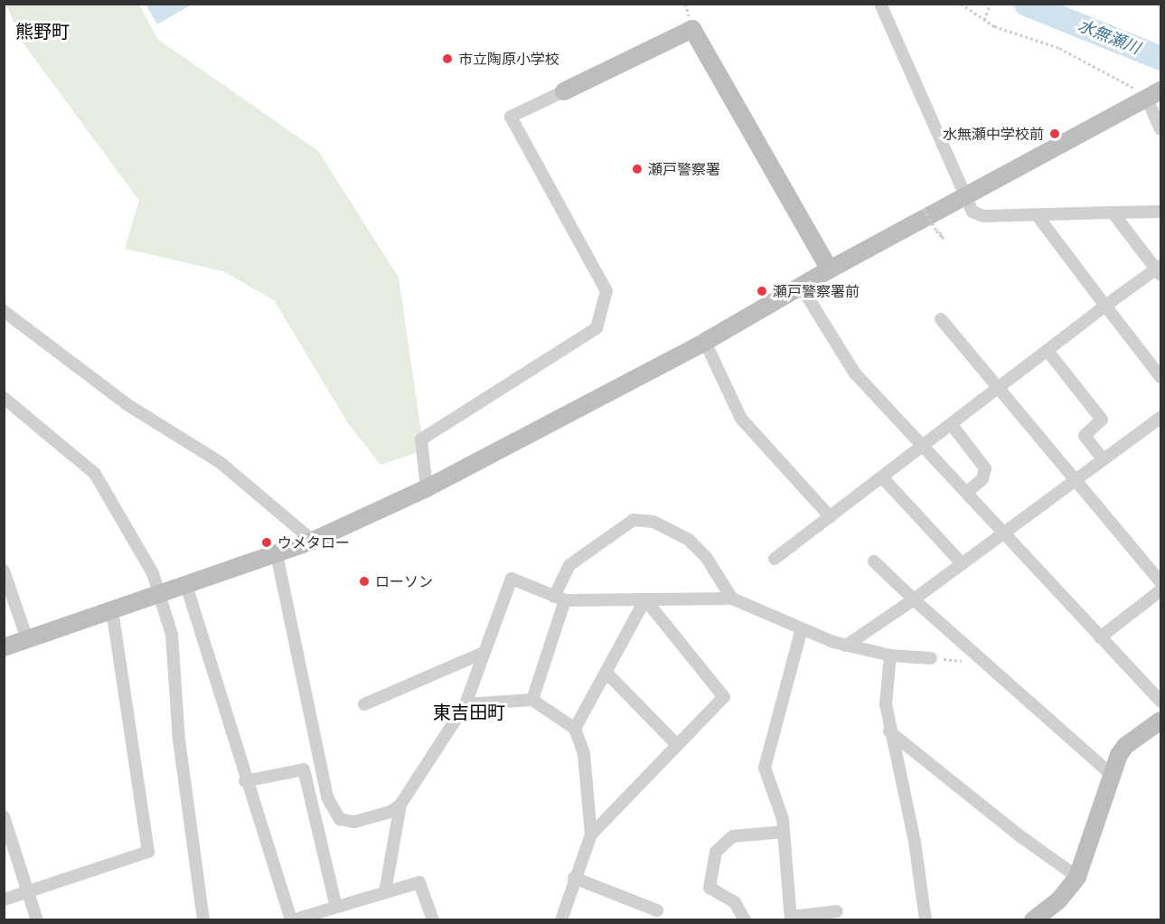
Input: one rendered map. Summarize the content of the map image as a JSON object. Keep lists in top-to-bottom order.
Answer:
{
  "districts": ["熊野町", "東吉田町"],
  "water": ["水無瀬川"],
  "places": [
    "市立陶原小学校",
    "水無瀬中学校前",
    "瀬戸警察署",
    "瀬戸警察署前",
    "ウメタロー",
    "ローソン"
  ]
}
